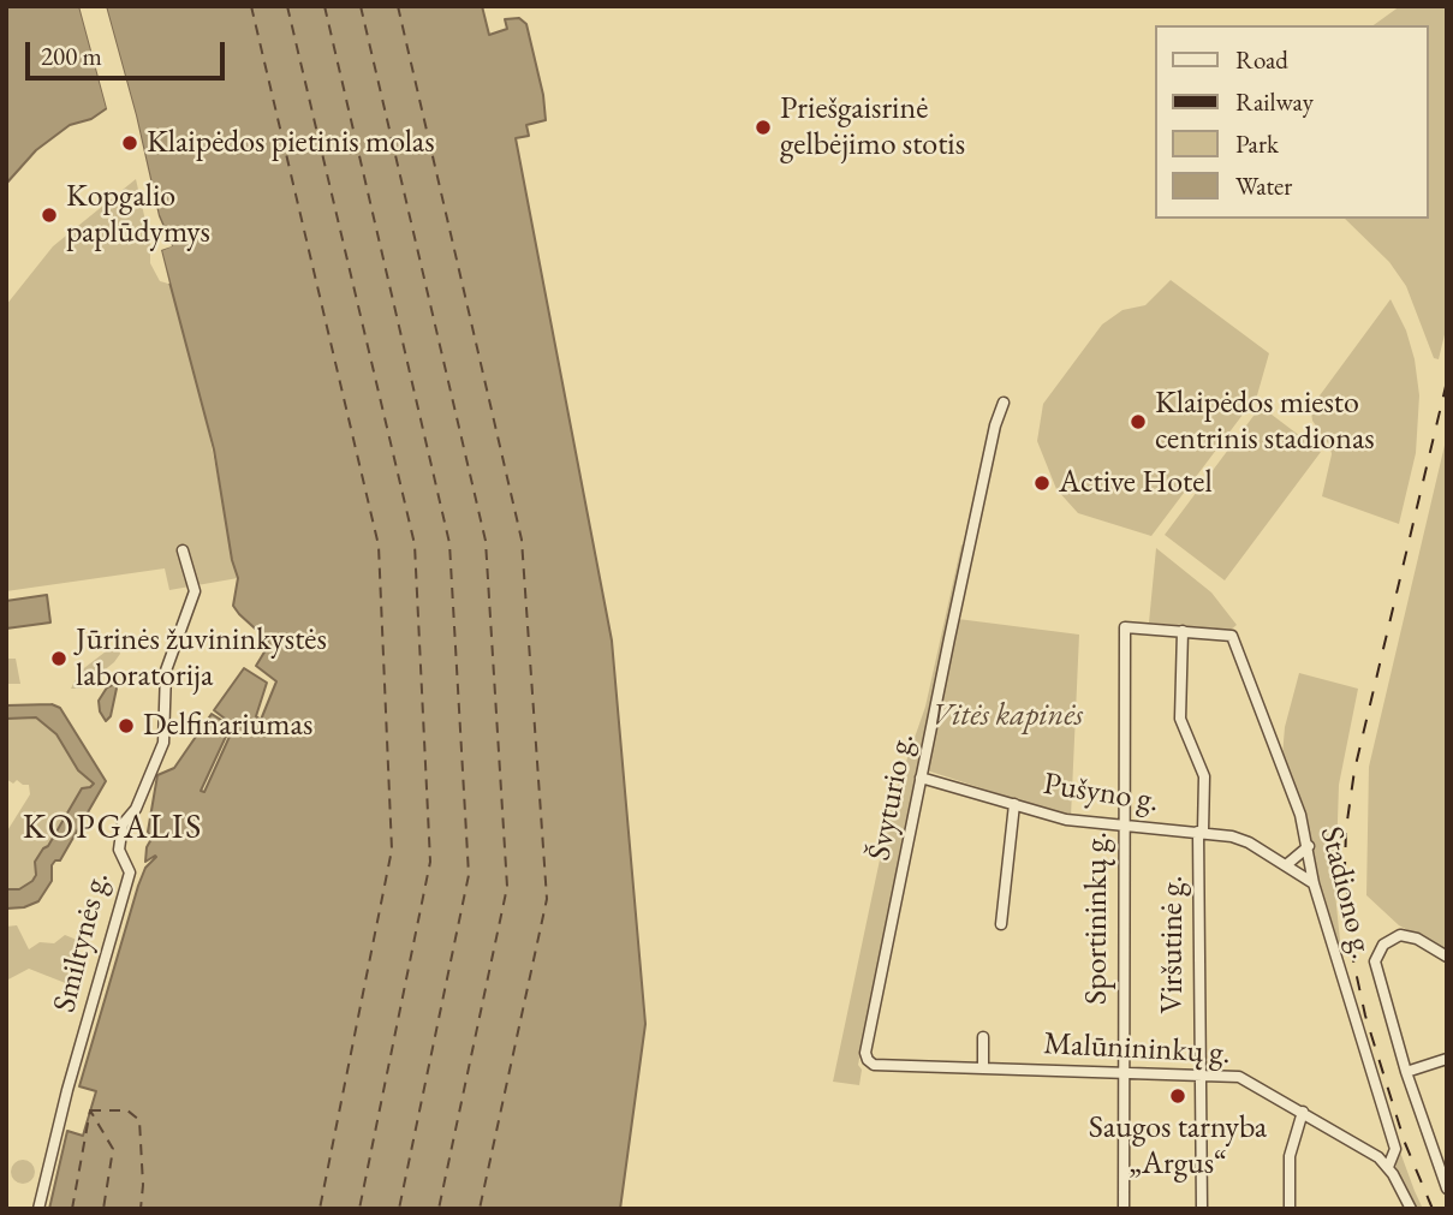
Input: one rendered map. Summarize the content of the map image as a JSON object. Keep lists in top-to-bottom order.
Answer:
{
  "streets": {
    "street": [
      "Pušyno g.",
      "Švyturio g.",
      "Stadiono g.",
      "Sportininkų g.",
      "Smiltynės g.",
      "Viršutinė g.",
      "Malūnininkų g."
    ]
  },
  "crossings": [
    ["Pušyno g.", "Švyturio g."],
    ["Pušyno g.", "Stadiono g."],
    ["Pušyno g.", "Sportininkų g."],
    ["Pušyno g.", "Viršutinė g."],
    ["Švyturio g.", "Malūnininkų g."],
    ["Stadiono g.", "Sportininkų g."],
    ["Stadiono g.", "Malūnininkų g."],
    ["Sportininkų g.", "Malūnininkų g."],
    ["Viršutinė g.", "Malūnininkų g."]
  ],
  "districts": ["KOPGALIS"],
  "parks": ["Vitės kapinės"],
  "places": [
    "Priešgaisrinė gelbėjimo stotis",
    "Klaipėdos pietinis molas",
    "Kopgalio paplūdymys",
    "Klaipėdos miesto centrinis stadionas",
    "Active Hotel",
    "Jūrinės žuvininkystės laboratorija",
    "Delfinariumas",
    "Saugos tarnyba „Argus“"
  ],
  "legend": [
    "Road",
    "Railway",
    "Park",
    "Water"
  ],
  "scale_bar": "200 m"
}
